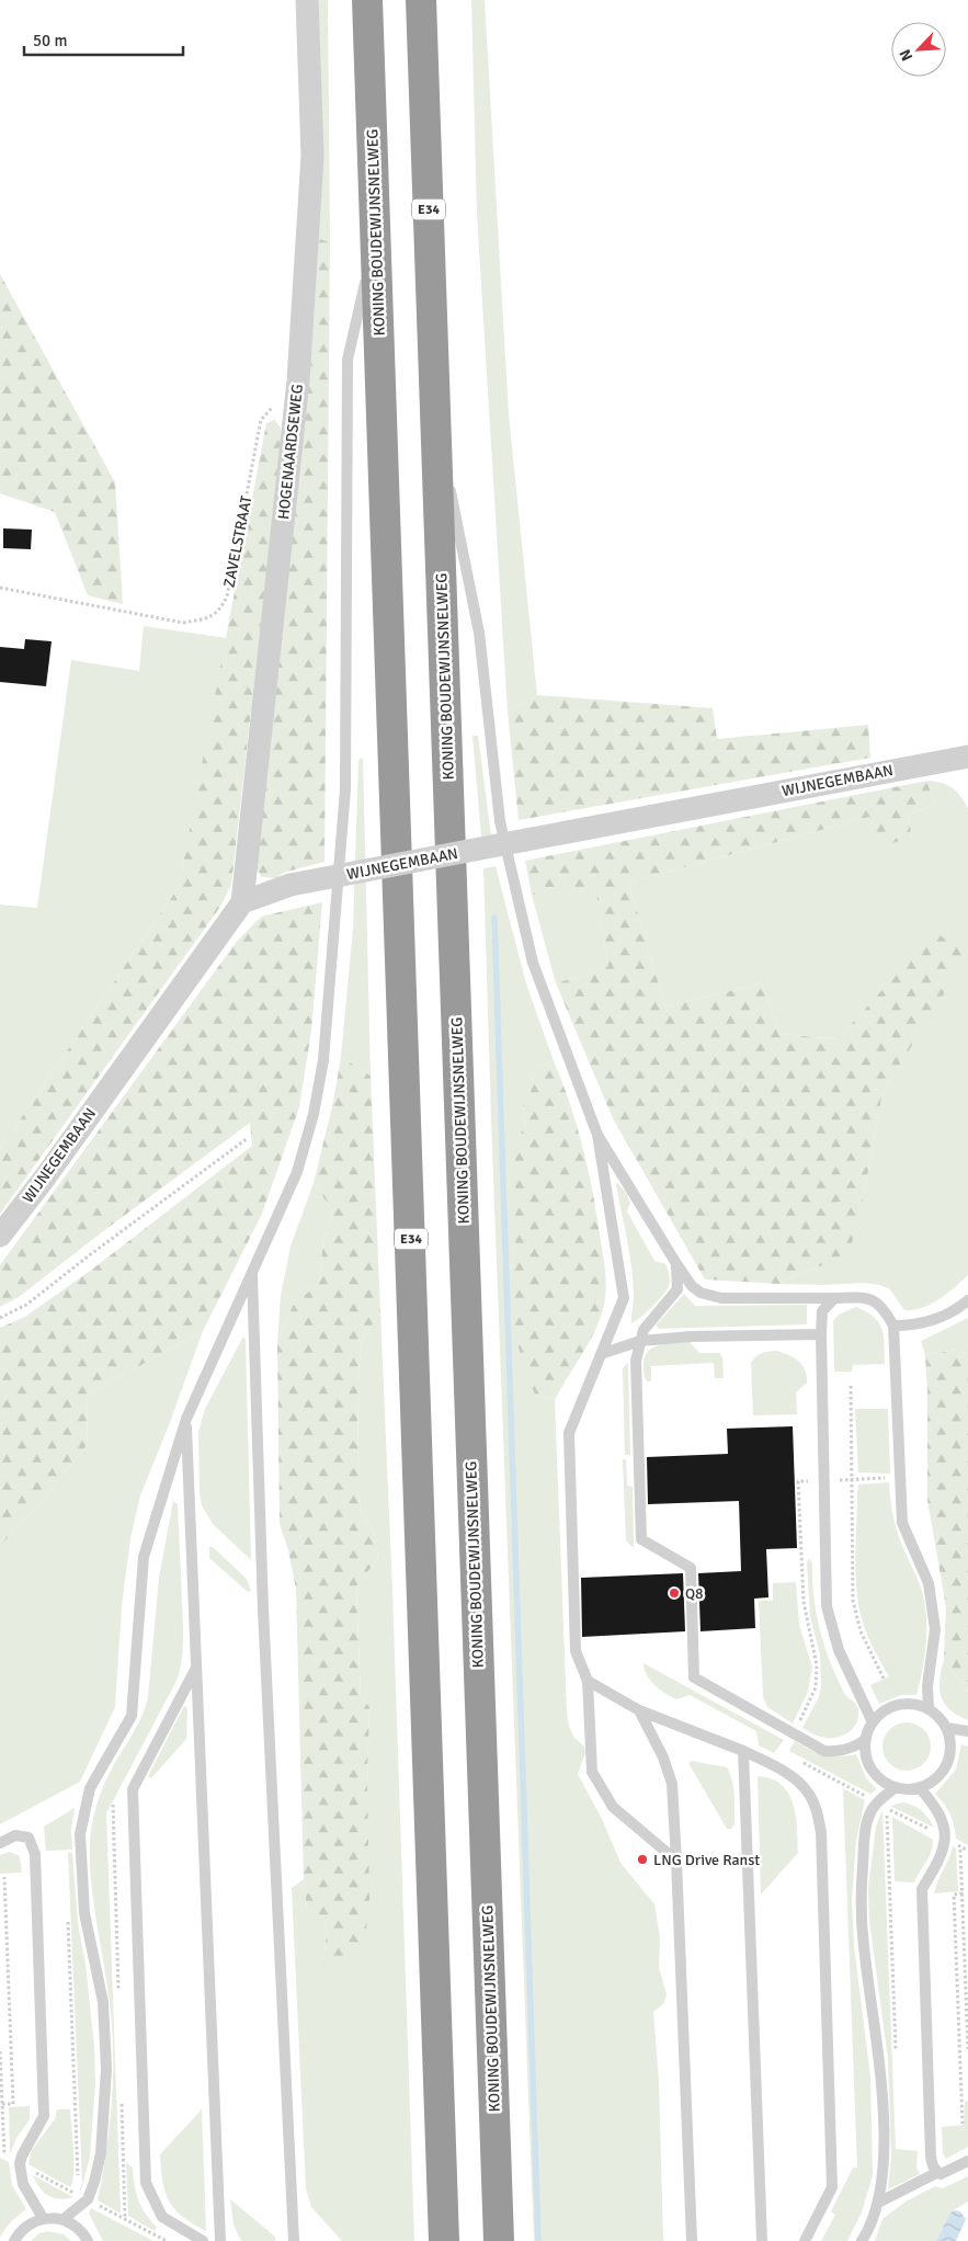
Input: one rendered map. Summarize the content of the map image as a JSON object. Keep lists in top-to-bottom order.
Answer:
{
  "streets": {
    "highway": ["E34", "KONING BOUDEWIJNSNELWEG"],
    "street": ["HOGENAARDSEWEG", "WIJNEGEMBAAN"],
    "path": ["ZAVELSTRAAT"]
  },
  "crossings": [
    ["HOGENAARDSEWEG", "ZAVELSTRAAT"],
    ["HOGENAARDSEWEG", "WIJNEGEMBAAN"]
  ],
  "places": ["Q8", "LNG Drive Ranst"],
  "scale_bar": "50 m",
  "north": "bottom left"
}
